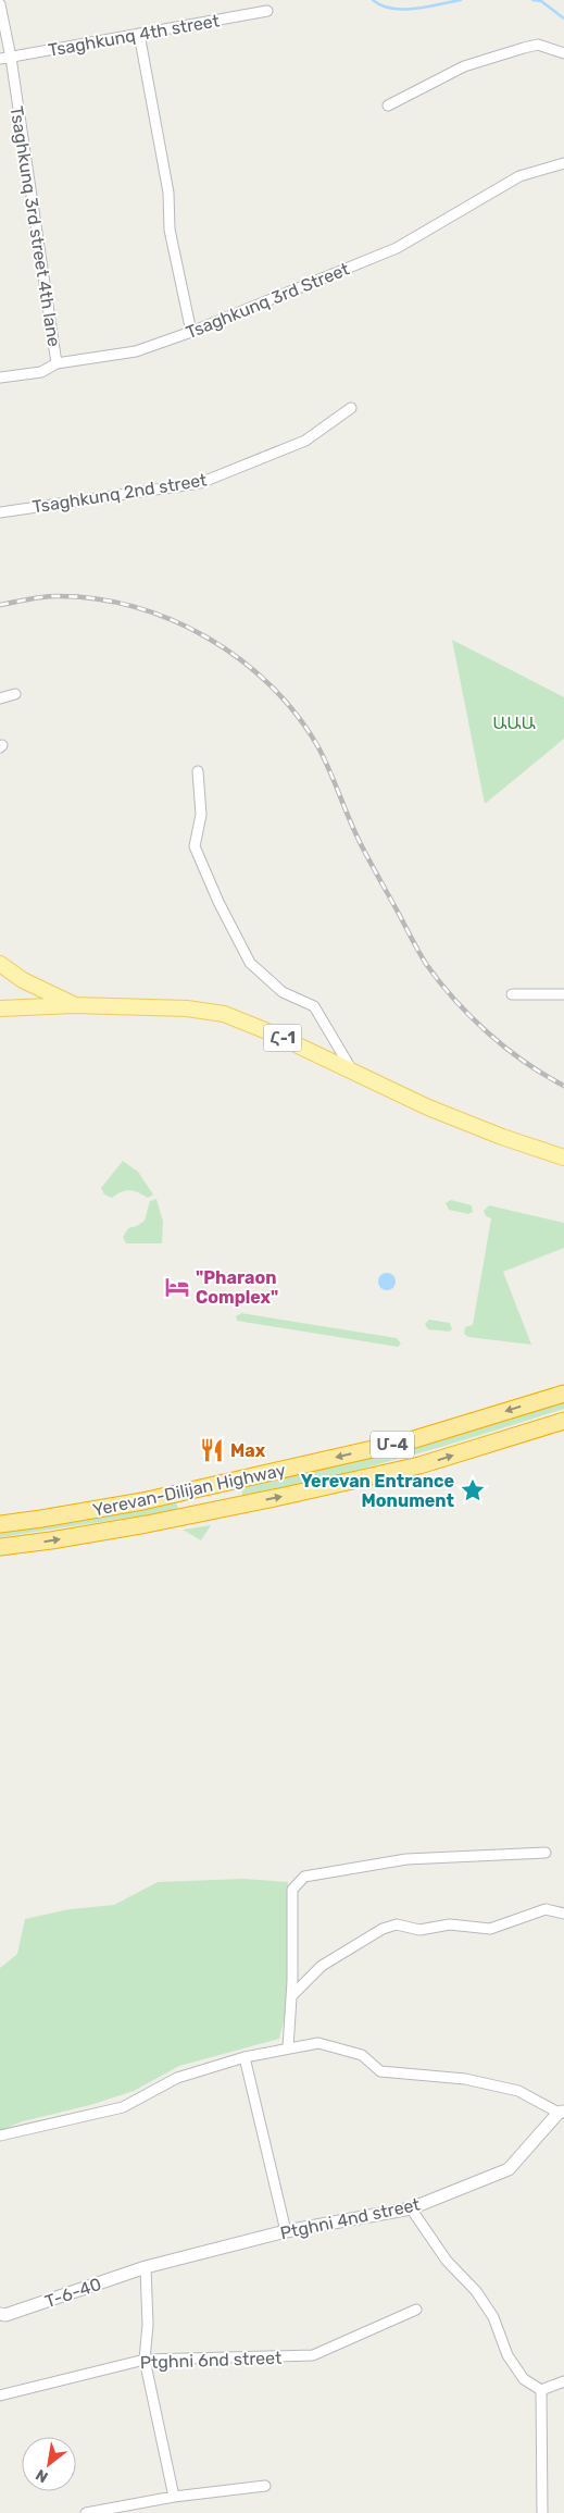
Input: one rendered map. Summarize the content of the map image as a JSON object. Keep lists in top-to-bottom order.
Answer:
{
  "streets": {
    "highway": ["Մ-4", "Yerevan-Dilijan Highway"],
    "main road": ["Հ-1"],
    "street": [
      "Tsaghkunq 4th street",
      "Tsaghkunq 3rd street 4th lane",
      "Tsaghkunq 3rd Street",
      "Tsaghkunq 2nd street",
      "Ptghni 4nd street",
      "T-6-40",
      "Ptghni 6nd street"
    ]
  },
  "crossings": [
    ["Tsaghkunq 4th street", "Tsaghkunq 3rd street 4th lane"],
    ["Tsaghkunq 3rd street 4th lane", "Tsaghkunq 3rd Street"],
    ["Ptghni 4nd street", "T-6-40"]
  ],
  "parks": ["ԱԱԱ"],
  "places": {
    "hotel": ["\"Pharaon Complex\""],
    "restaurant": ["Max"],
    "place": ["Yerevan Entrance Monument"]
  },
  "north": "bottom left"
}
